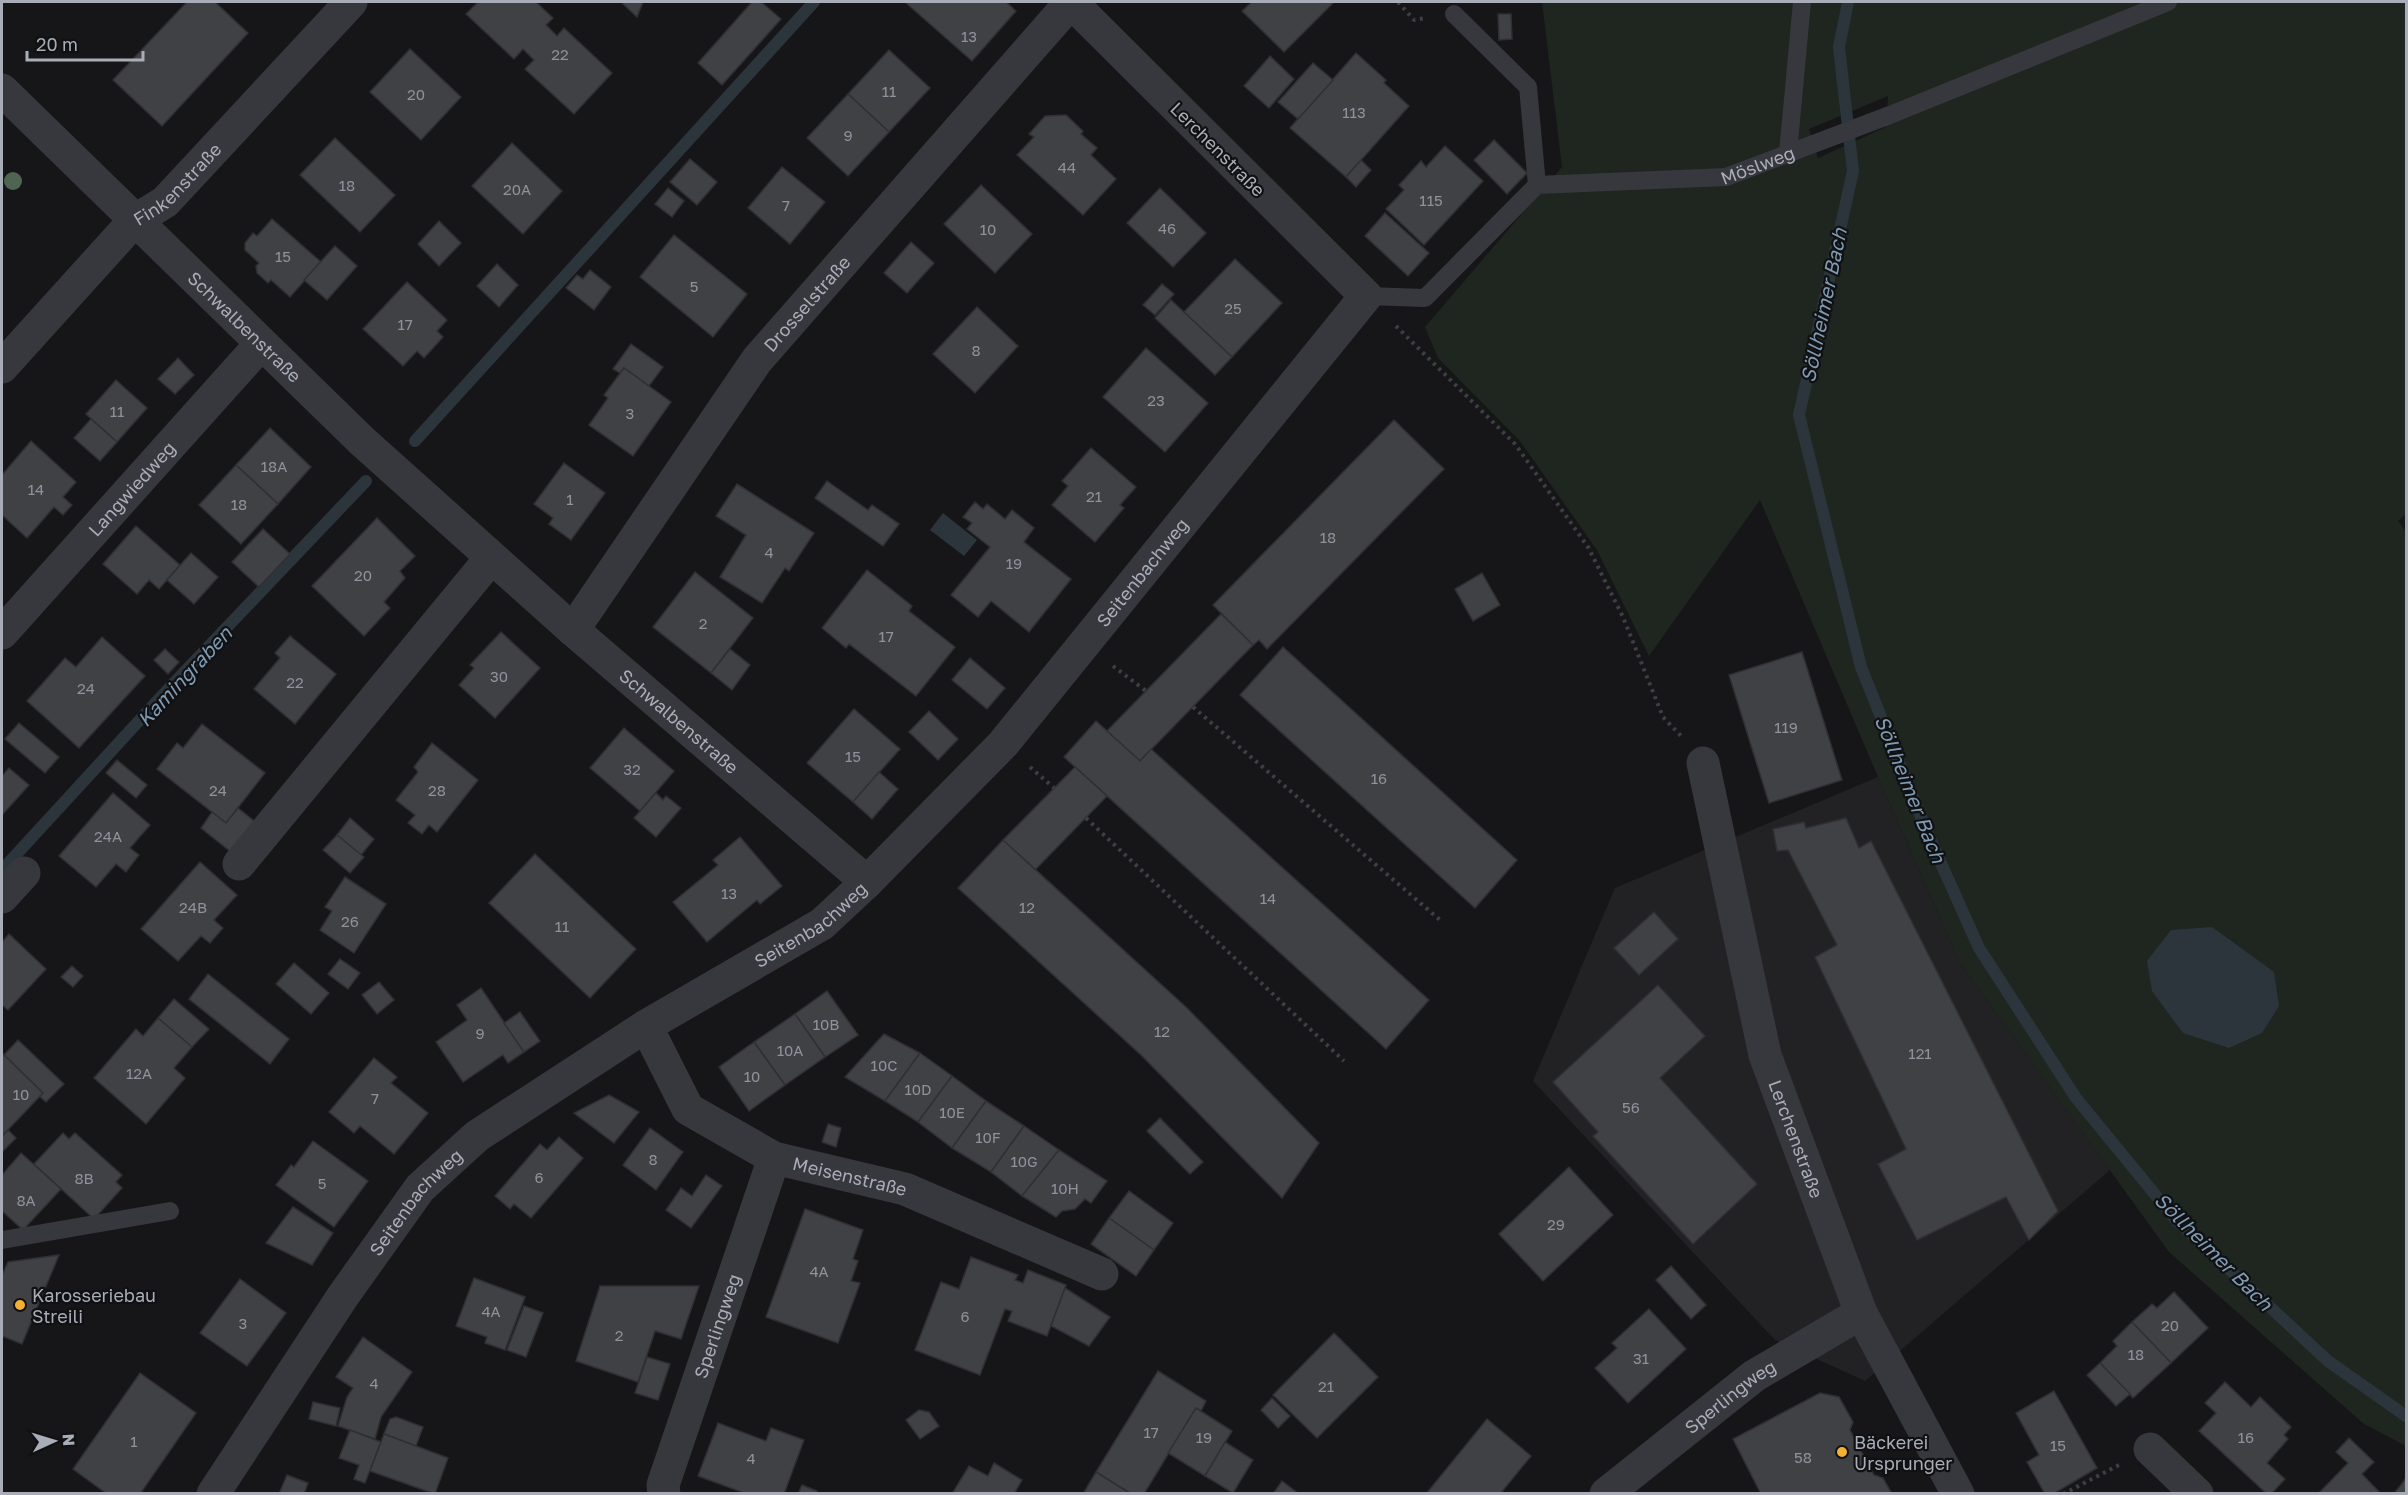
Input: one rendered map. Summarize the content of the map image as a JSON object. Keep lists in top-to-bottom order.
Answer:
{
  "streets": {
    "street": [
      "Lerchenstraße",
      "Finkenstraße",
      "Drosselstraße",
      "Schwalbenstraße",
      "Langwiedweg",
      "Seitenbachweg",
      "Meisenstraße",
      "Sperlingweg"
    ],
    "lane": ["Möslweg"]
  },
  "crossings": [
    ["Lerchenstraße", "Drosselstraße"],
    ["Lerchenstraße", "Seitenbachweg"],
    ["Lerchenstraße", "Sperlingweg"],
    ["Finkenstraße", "Schwalbenstraße"],
    ["Drosselstraße", "Schwalbenstraße"],
    ["Schwalbenstraße", "Langwiedweg"],
    ["Schwalbenstraße", "Seitenbachweg"],
    ["Seitenbachweg", "Meisenstraße"],
    ["Meisenstraße", "Sperlingweg"]
  ],
  "water": ["Söllheimer Bach", "Kamingraben"],
  "places": ["Karosseriebau Streili", "Bäckerei Ursprunger"],
  "house_numbers": [
    "13",
    "22",
    "11",
    "20",
    "113",
    "9",
    "44",
    "18",
    "20A",
    "115",
    "7",
    "46",
    "10",
    "15",
    "5",
    "25",
    "17",
    "8",
    "23",
    "11",
    "3",
    "18A",
    "14",
    "21",
    "1",
    "18",
    "18",
    "4",
    "19",
    "20",
    "2",
    "17",
    "30",
    "22",
    "24",
    "119",
    "15",
    "32",
    "16",
    "24",
    "28",
    "24A",
    "13",
    "14",
    "24B",
    "12",
    "26",
    "11",
    "10B",
    "12",
    "9",
    "10A",
    "121",
    "10C",
    "12A",
    "10",
    "10D",
    "10",
    "7",
    "56",
    "10E",
    "10F",
    "8",
    "10G",
    "6",
    "8B",
    "5",
    "10H",
    "8A",
    "29",
    "4A",
    "4A",
    "6",
    "3",
    "20",
    "2",
    "18",
    "31",
    "4",
    "21",
    "17",
    "19",
    "16",
    "1",
    "15",
    "58",
    "4"
  ],
  "scale_bar": "20 m",
  "north": "right"
}
